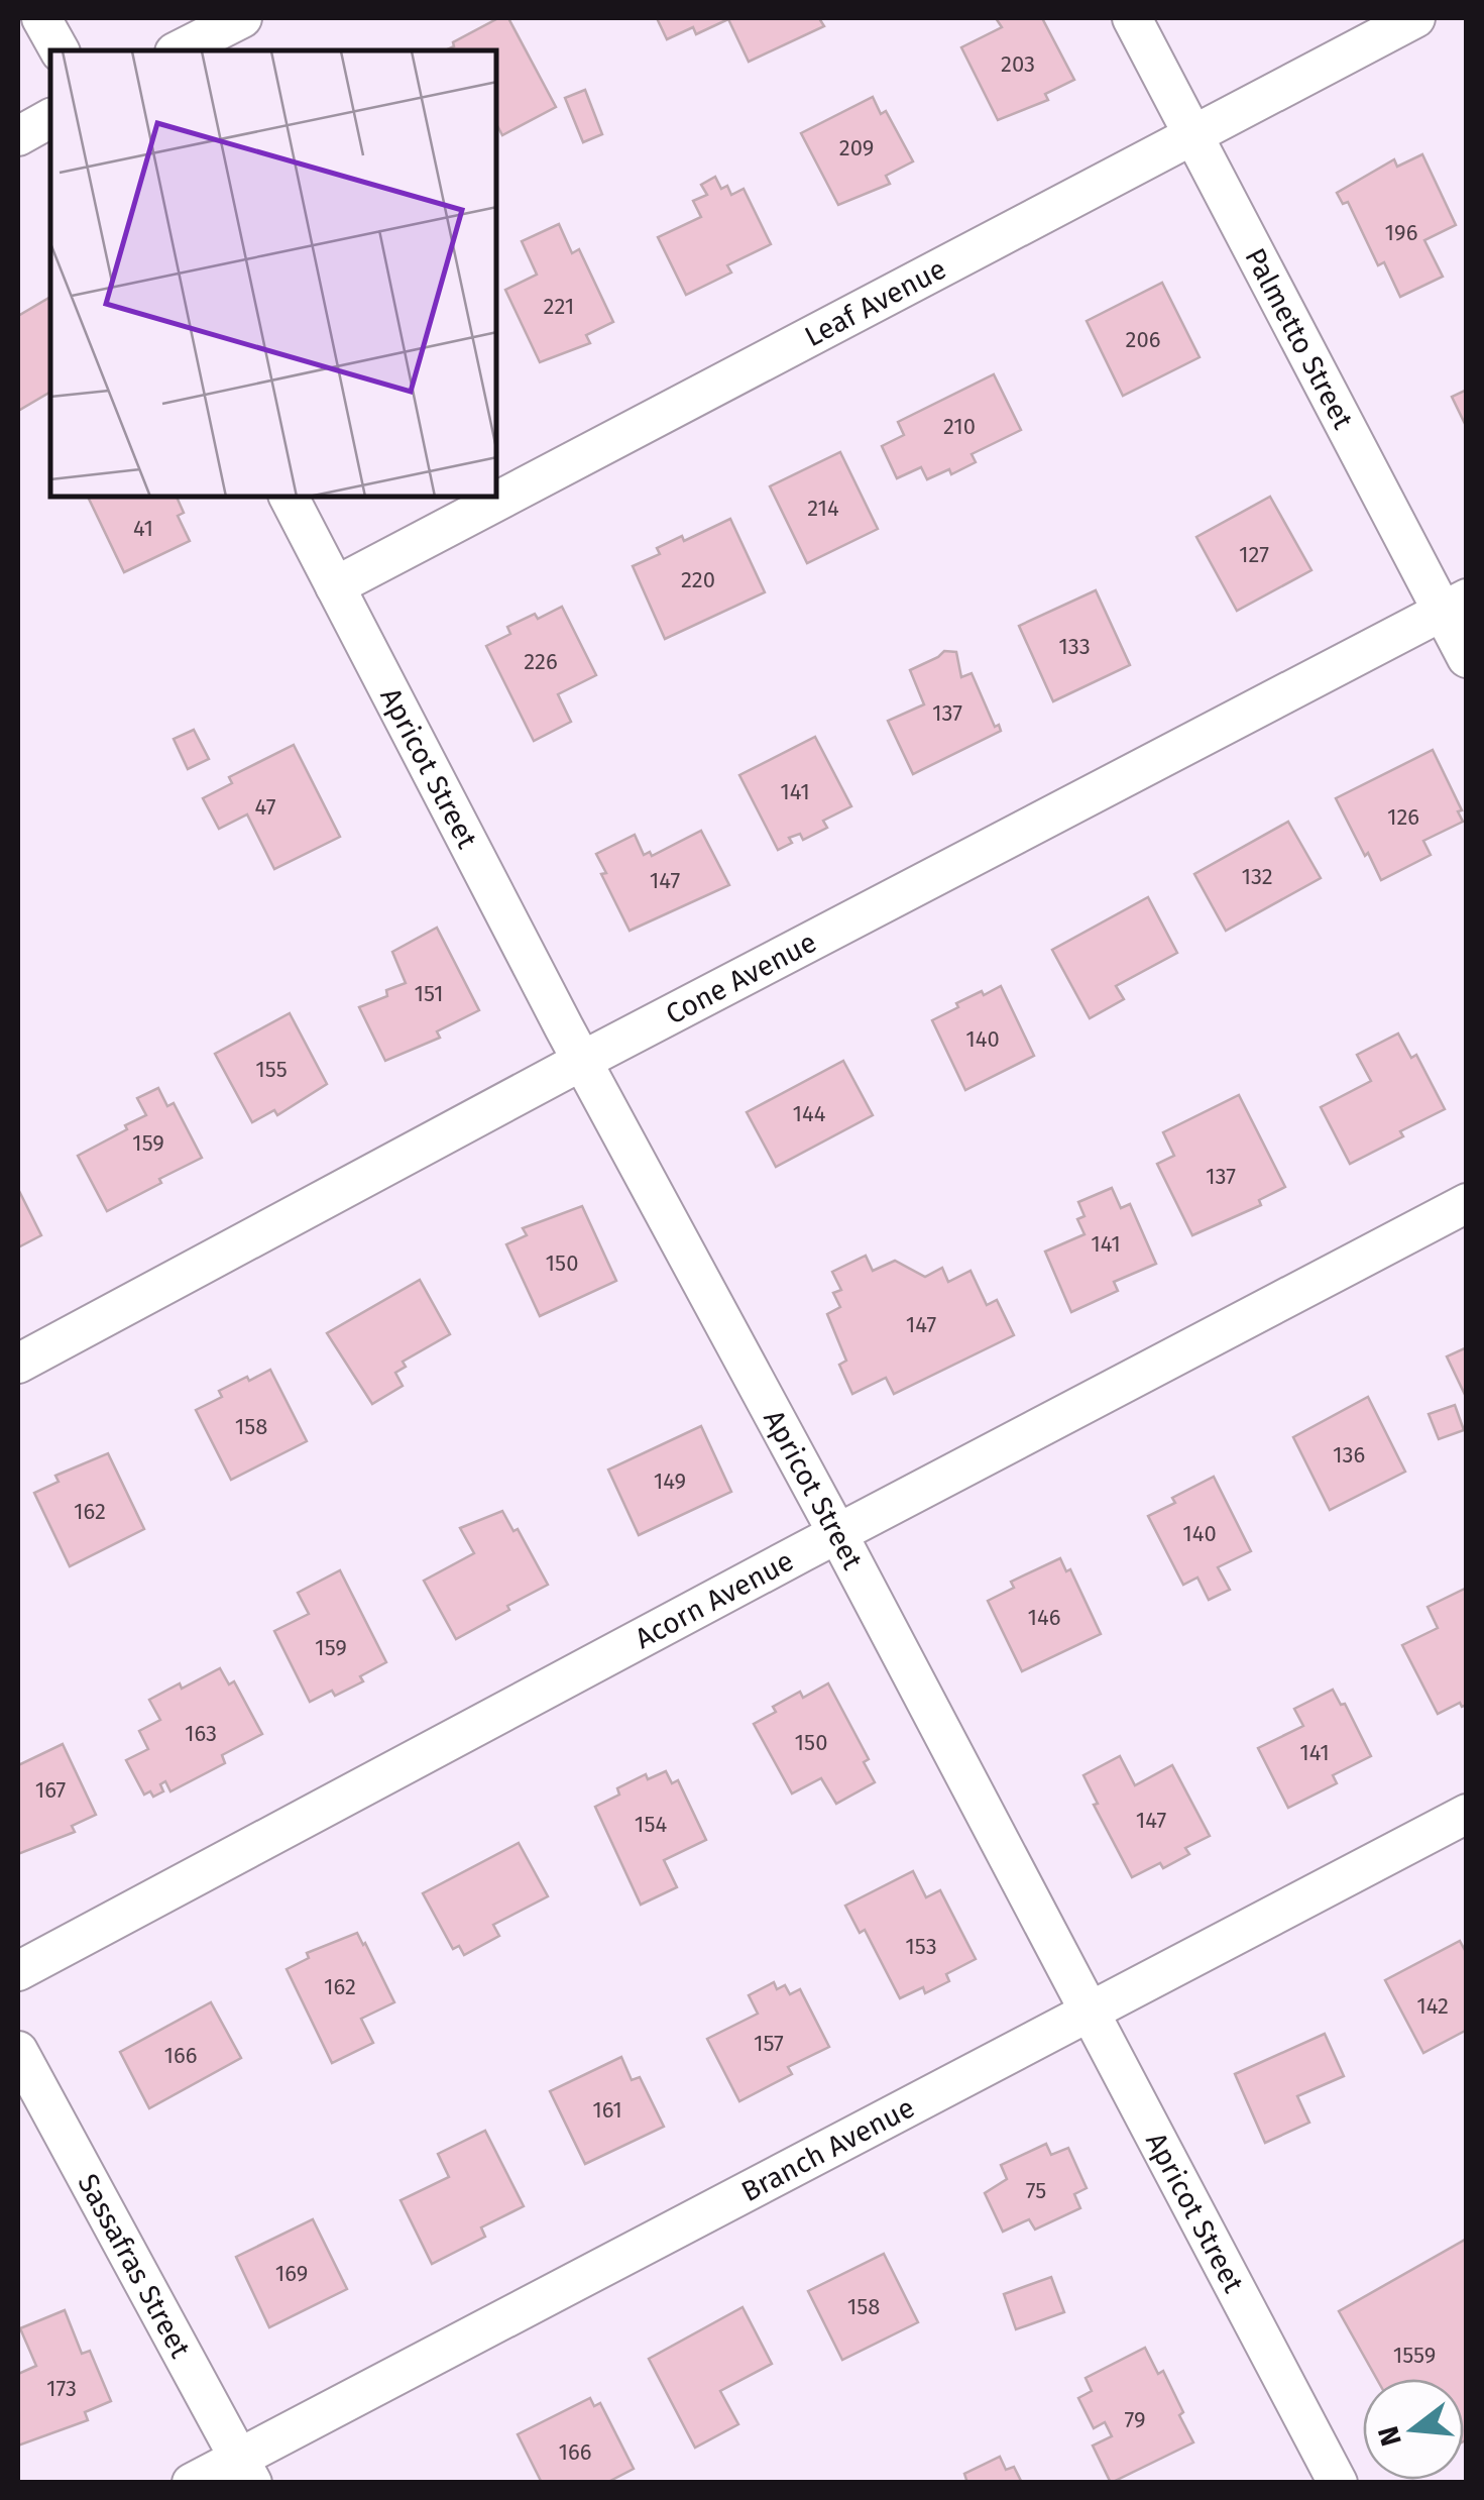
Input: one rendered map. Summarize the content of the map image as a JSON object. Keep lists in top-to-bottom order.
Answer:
{
  "streets": {
    "street": [
      "Leaf Avenue",
      "Palmetto Street",
      "Apricot Street",
      "Cone Avenue",
      "Acorn Avenue",
      "Branch Avenue",
      "Sassafras Street"
    ]
  },
  "crossings": [
    ["Leaf Avenue", "Palmetto Street"],
    ["Leaf Avenue", "Apricot Street"],
    ["Palmetto Street", "Cone Avenue"],
    ["Apricot Street", "Cone Avenue"],
    ["Apricot Street", "Acorn Avenue"],
    ["Apricot Street", "Branch Avenue"],
    ["Branch Avenue", "Sassafras Street"]
  ],
  "house_numbers": [
    "203",
    "209",
    "196",
    "221",
    "206",
    "210",
    "214",
    "41",
    "127",
    "220",
    "133",
    "226",
    "137",
    "141",
    "47",
    "126",
    "132",
    "147",
    "151",
    "140",
    "155",
    "144",
    "159",
    "137",
    "141",
    "150",
    "147",
    "158",
    "136",
    "149",
    "162",
    "140",
    "146",
    "159",
    "163",
    "150",
    "141",
    "167",
    "147",
    "154",
    "153",
    "162",
    "142",
    "157",
    "166",
    "161",
    "75",
    "169",
    "158",
    "1559",
    "173",
    "79",
    "166"
  ],
  "north": "left"
}
